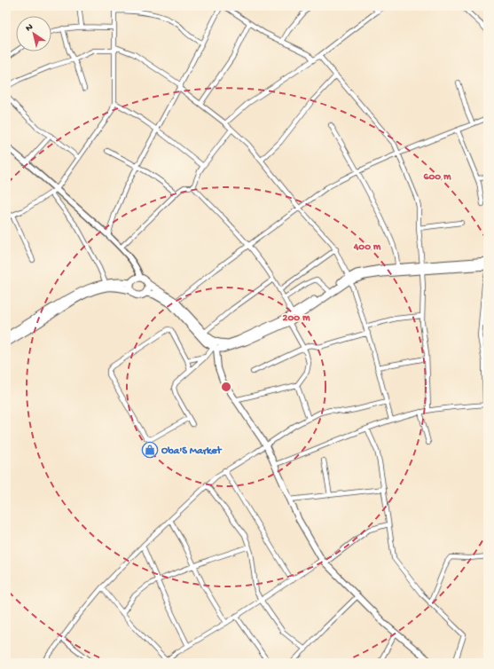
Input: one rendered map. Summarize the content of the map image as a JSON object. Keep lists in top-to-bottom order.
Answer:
{
  "places": {
    "shop": ["Oba'S Market"]
  },
  "north": "top left",
  "rings": ["600 m", "400 m", "200 m"]
}
